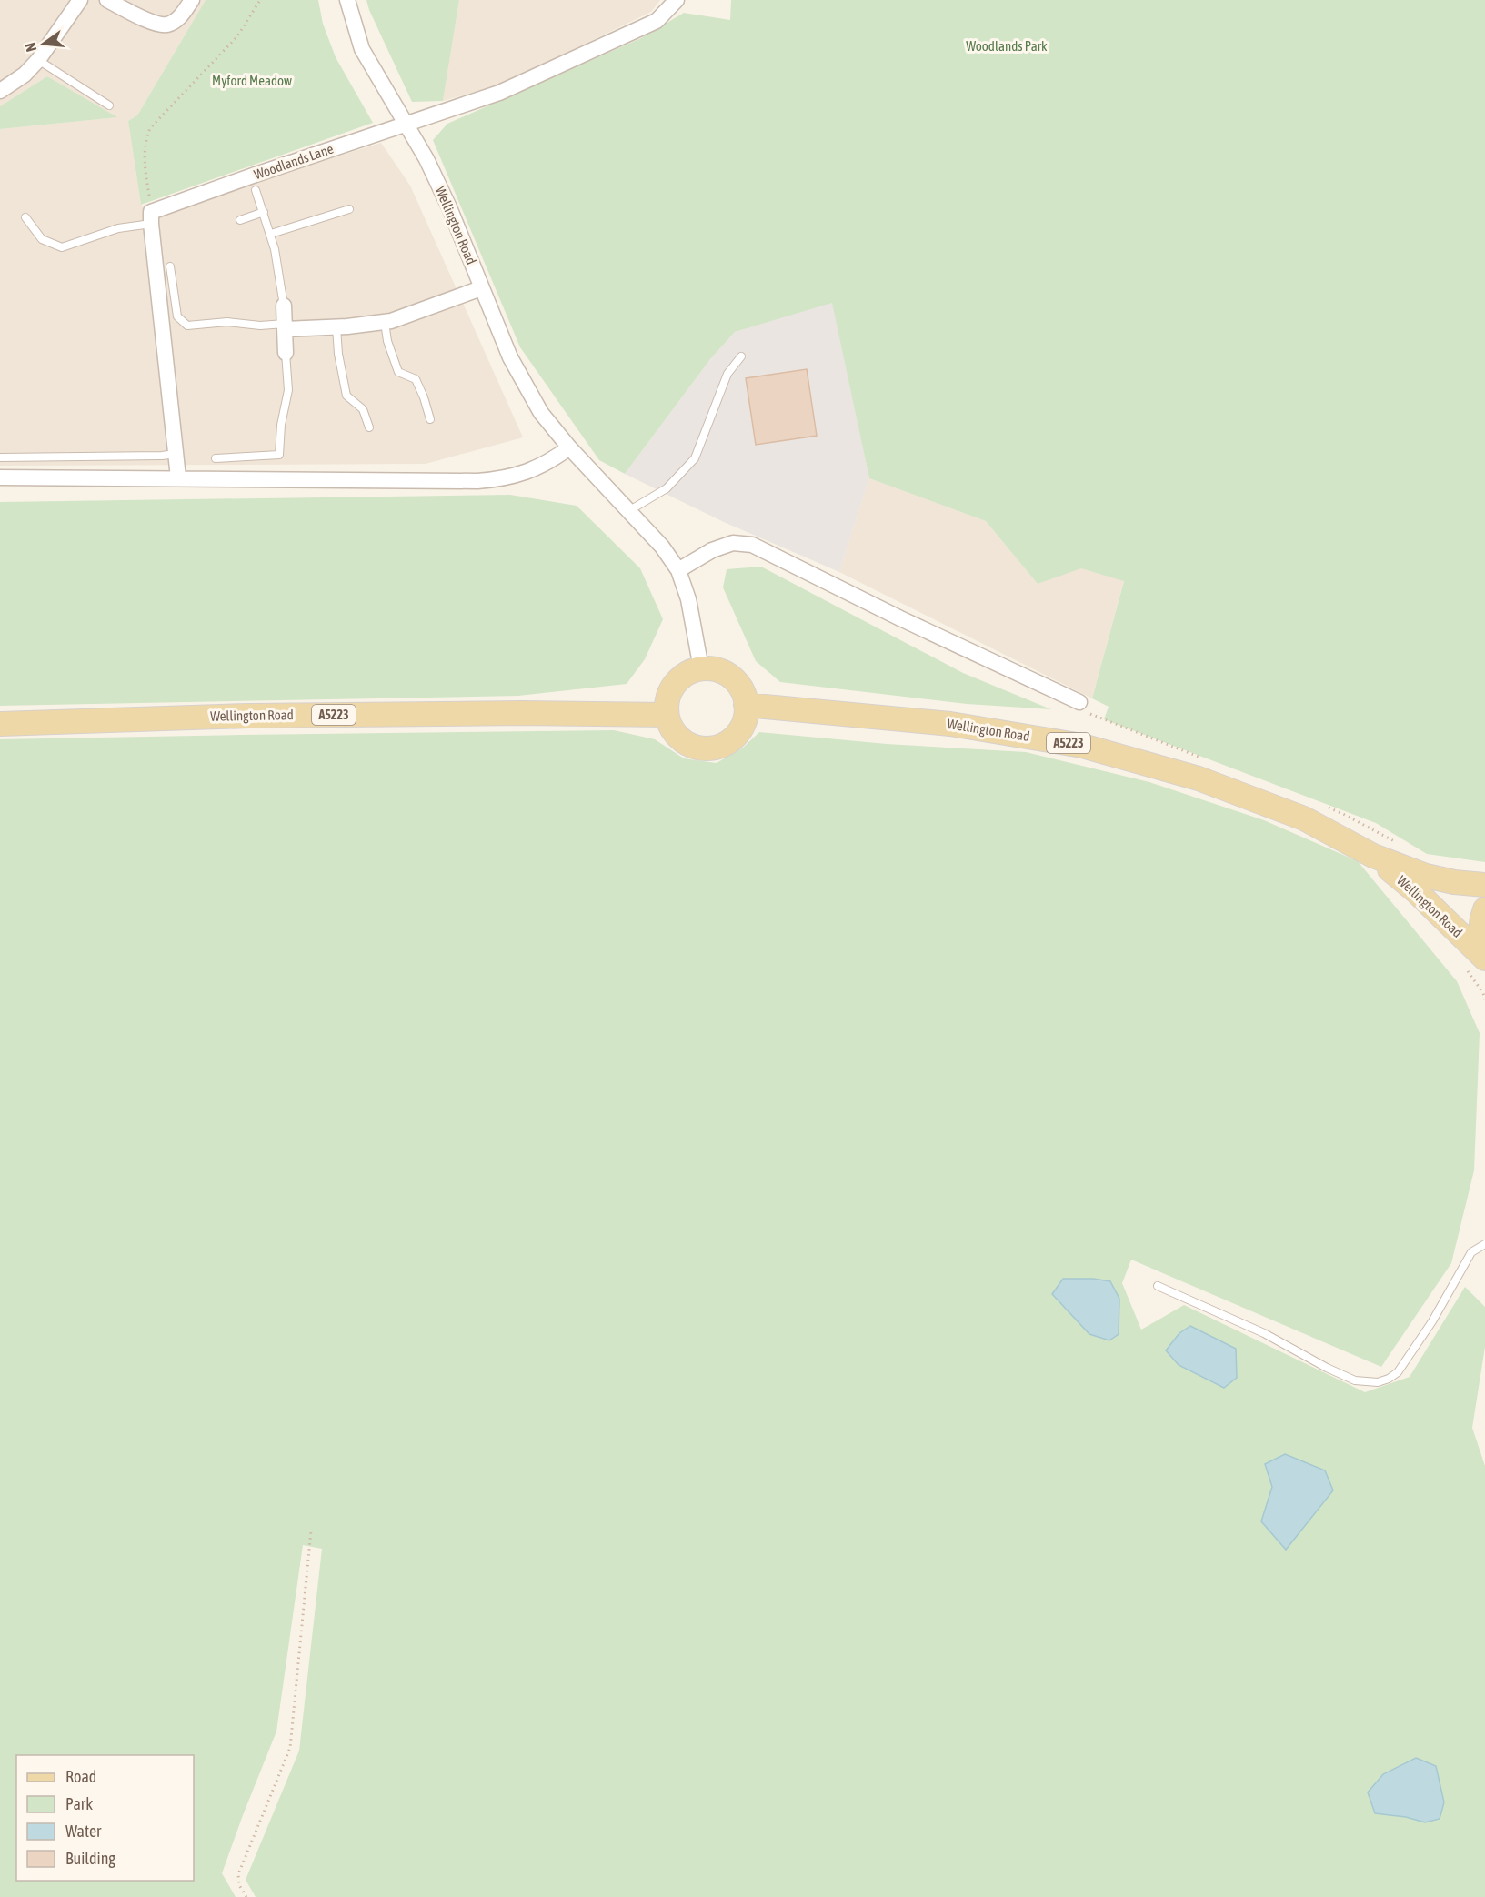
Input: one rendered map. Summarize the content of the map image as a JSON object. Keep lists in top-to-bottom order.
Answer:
{
  "streets": {
    "main road": ["Wellington Road", "A5223"],
    "street": ["Woodlands Lane"]
  },
  "crossings": [
    ["Woodlands Lane", "Wellington Road"]
  ],
  "parks": ["Woodlands Park", "Myford Meadow"],
  "legend": [
    "Road",
    "Park",
    "Water",
    "Building"
  ],
  "north": "left"
}
